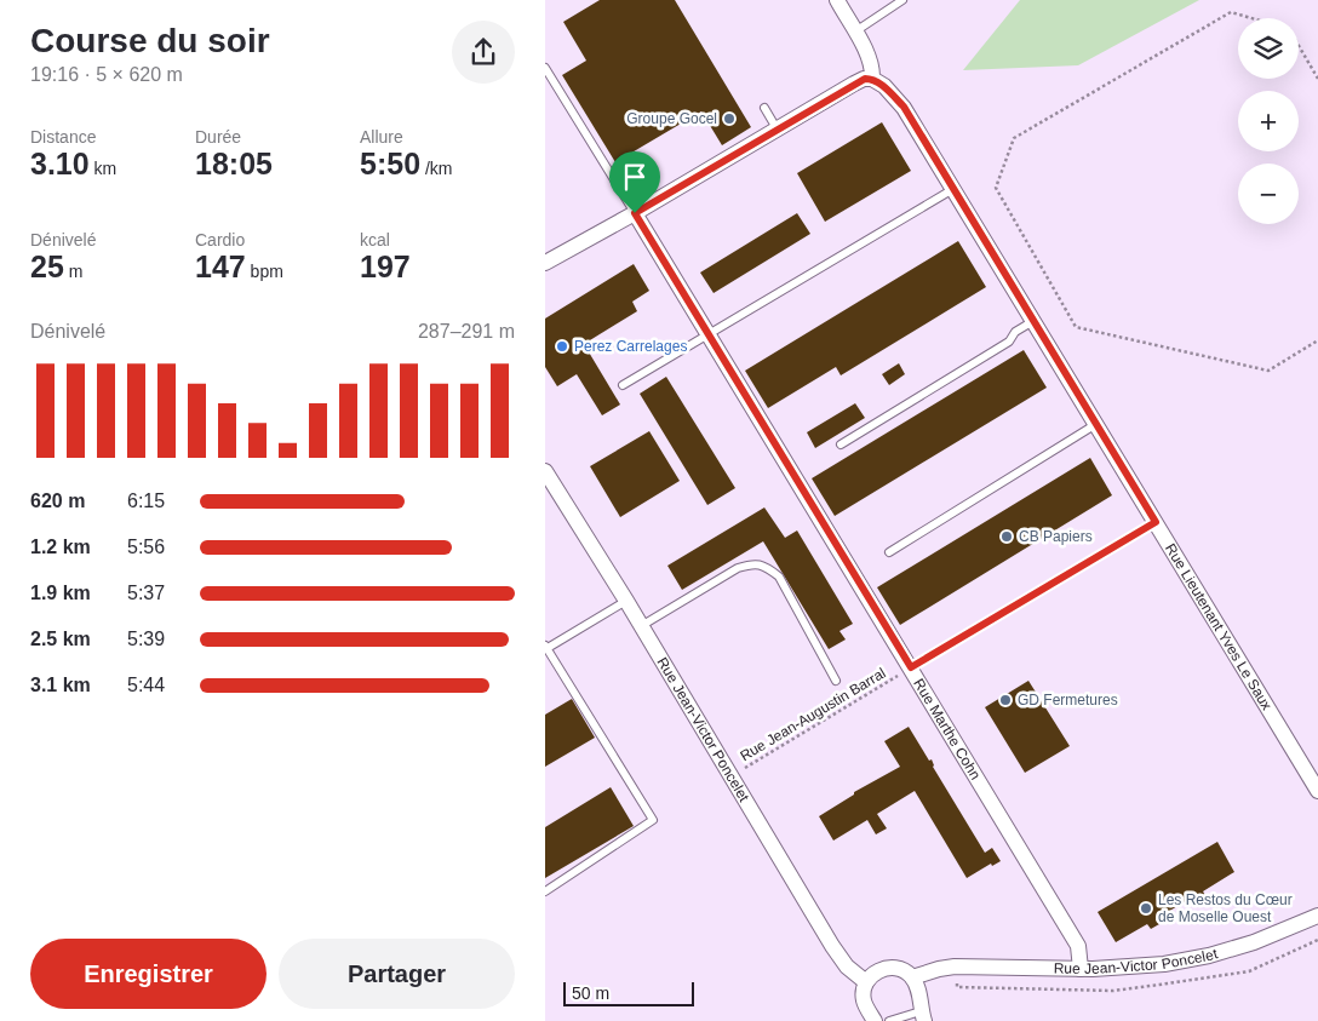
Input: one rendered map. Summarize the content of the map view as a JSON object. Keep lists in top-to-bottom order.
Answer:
{
  "streets": {
    "street": ["Rue Lieutenant Yves Le Saux", "Rue Jean-Victor Poncelet", "Rue Marthe Cohn"],
    "path": ["Rue Jean-Augustin Barral"]
  },
  "crossings": [
    ["Rue Lieutenant Yves Le Saux", "Rue Jean-Augustin Barral"],
    ["Rue Jean-Augustin Barral", "Rue Jean-Victor Poncelet"],
    ["Rue Jean-Augustin Barral", "Rue Marthe Cohn"],
    ["Rue Jean-Victor Poncelet", "Rue Marthe Cohn"]
  ],
  "places": [
    "Groupe Gocel",
    "Perez Carrelages",
    "CB Papiers",
    "GD Fermetures",
    "Les Restos du Cœur de Moselle Ouest"
  ],
  "scale_bar": "50 m",
  "page": {
    "heading": ["Course du soir", "19:16 · 5 × 620 m"],
    "map_buttons": ["+", "−"],
    "stats": [
      ["Distance", "3.10 km"],
      ["Durée", "18:05"],
      ["Allure", "5:50 /km"],
      ["Dénivelé", "25 m"],
      ["Cardio", "147 bpm"],
      ["kcal", "197"]
    ],
    "chart": ["Dénivelé", "287–291 m"],
    "list": [
      {
        "name": "620 m",
        "note": "6:15"
      },
      {
        "name": "1.2 km",
        "note": "5:56"
      },
      {
        "name": "1.9 km",
        "note": "5:37"
      },
      {
        "name": "2.5 km",
        "note": "5:39"
      },
      {
        "name": "3.1 km",
        "note": "5:44"
      }
    ],
    "buttons": ["Enregistrer", "Partager"],
    "scale": "50 m"
  }
}
